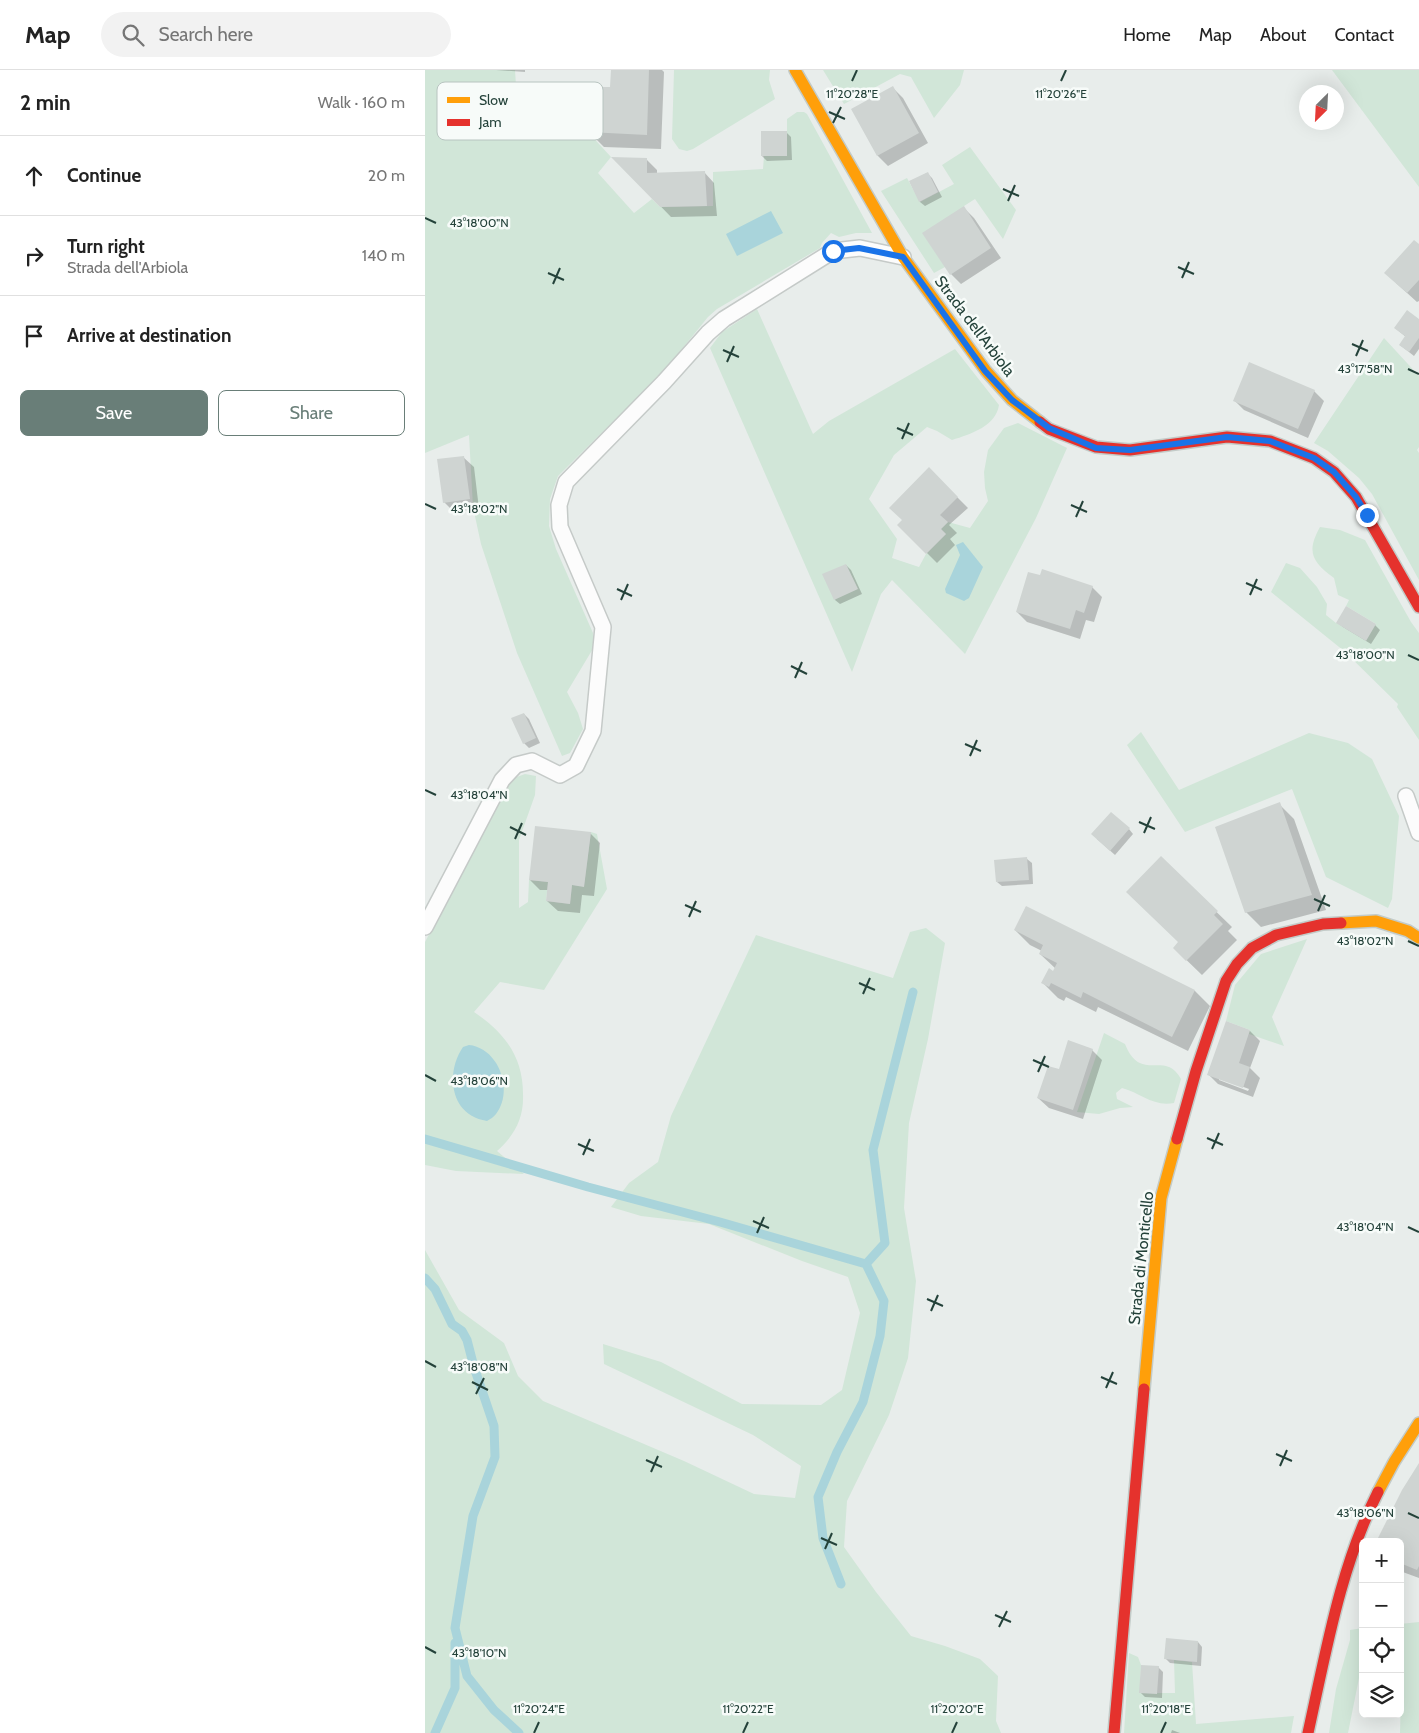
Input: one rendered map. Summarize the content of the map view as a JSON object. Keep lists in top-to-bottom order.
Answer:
{
  "streets": {
    "street": ["Strada dell'Arbiola", "Strada di Monticello"]
  },
  "legend": ["Slow", "Jam"],
  "north": "bottom left",
  "page": {
    "header": "Map",
    "search": "Search here",
    "nav": [
      "Home",
      "Map",
      "About",
      "Contact"
    ],
    "heading": ["2 min", "Walk · 160 m"],
    "list": [
      ["Continue", "20 m"],
      ["Turn right", "Strada dell'Arbiola", "140 m"],
      "Arrive at destination"
    ],
    "buttons": ["Save", "Share"],
    "map_buttons": ["+", "−"]
  },
  "coordinates": [
    "11°20'28\"E",
    "11°20'26\"E",
    "43°18'00\"N",
    "43°17'58\"N",
    "43°18'02\"N",
    "43°18'04\"N",
    "43°18'06\"N",
    "43°18'08\"N",
    "43°18'10\"N",
    "11°20'24\"E",
    "11°20'22\"E",
    "11°20'20\"E",
    "11°20'18\"E"
  ]
}
